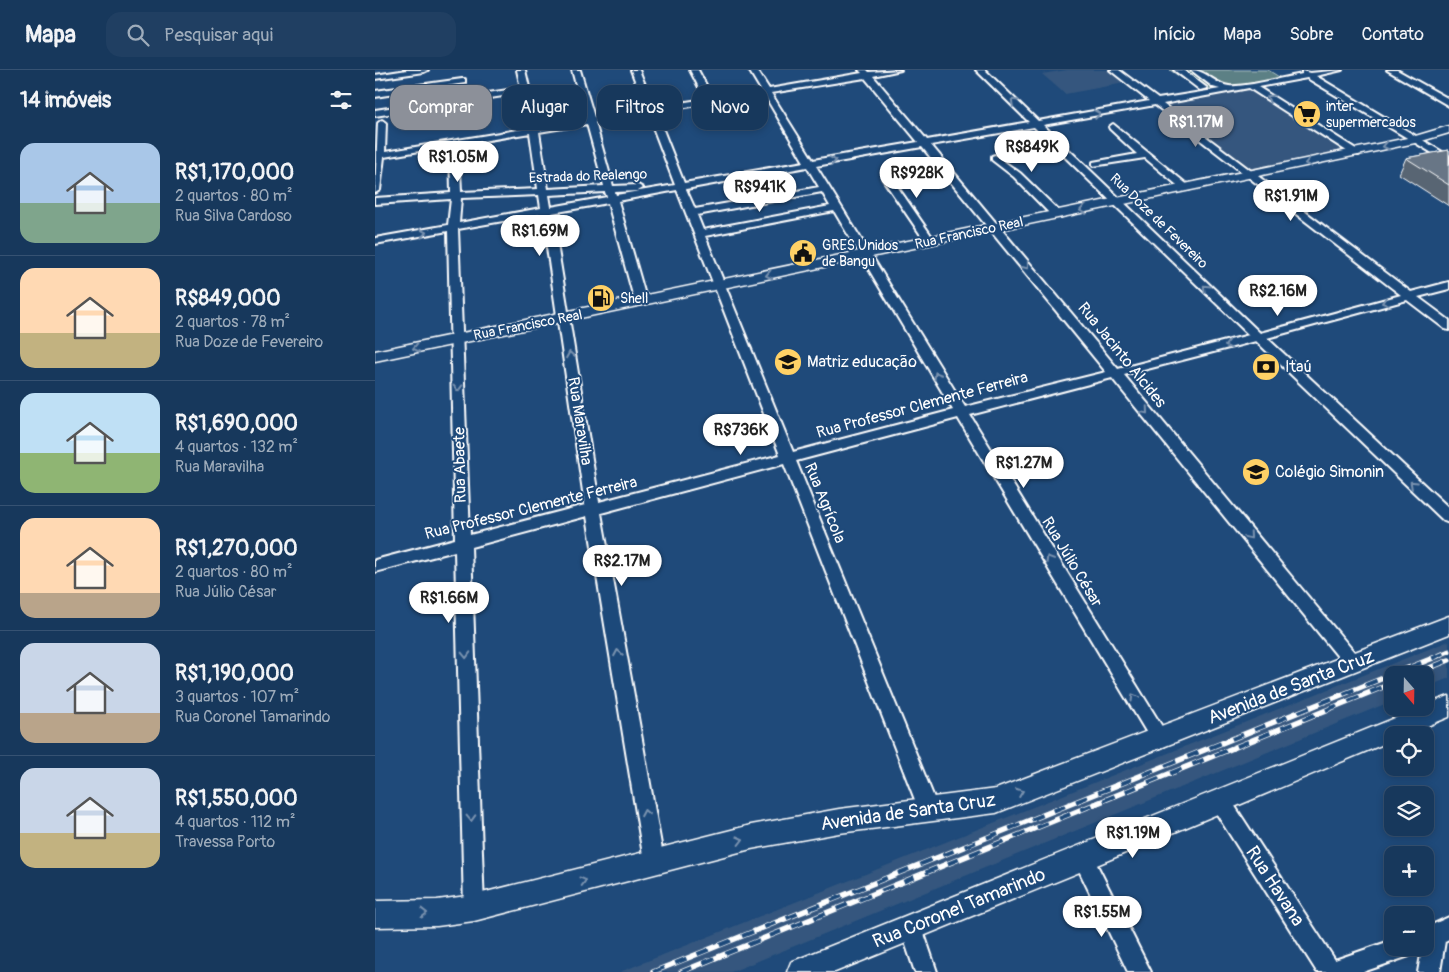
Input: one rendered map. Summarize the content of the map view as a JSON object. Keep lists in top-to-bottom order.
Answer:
{
  "streets": {
    "main road": ["Rua Francisco Real", "Avenida de Santa Cruz", "Rua Coronel Tamarindo"],
    "street": [
      "Estrada do Realengo",
      "Rua Doze de Fevereiro",
      "Rua Jacinto Alcides",
      "Rua Professor Clemente Ferreira",
      "Rua Maravilha",
      "Rua Abaete",
      "Rua Agrícola",
      "Rua Júlio César",
      "Rua Havana"
    ]
  },
  "crossings": [
    ["Estrada do Realengo", "Rua Maravilha"],
    ["Estrada do Realengo", "Rua Abaete"],
    ["Estrada do Realengo", "Rua Agrícola"],
    ["Rua Doze de Fevereiro", "Rua Francisco Real"],
    ["Rua Doze de Fevereiro", "Rua Professor Clemente Ferreira"],
    ["Rua Francisco Real", "Rua Jacinto Alcides"],
    ["Rua Francisco Real", "Rua Maravilha"],
    ["Rua Francisco Real", "Rua Abaete"],
    ["Rua Francisco Real", "Rua Agrícola"],
    ["Rua Francisco Real", "Rua Júlio César"],
    ["Rua Jacinto Alcides", "Rua Professor Clemente Ferreira"],
    ["Rua Jacinto Alcides", "Avenida de Santa Cruz"],
    ["Rua Professor Clemente Ferreira", "Rua Maravilha"],
    ["Rua Professor Clemente Ferreira", "Rua Abaete"],
    ["Rua Professor Clemente Ferreira", "Rua Agrícola"],
    ["Rua Professor Clemente Ferreira", "Rua Júlio César"],
    ["Rua Maravilha", "Avenida de Santa Cruz"],
    ["Rua Abaete", "Avenida de Santa Cruz"],
    ["Rua Agrícola", "Avenida de Santa Cruz"],
    ["Rua Júlio César", "Avenida de Santa Cruz"],
    ["Rua Havana", "Rua Coronel Tamarindo"]
  ],
  "one_way": [
    "Rua Francisco Real",
    "Rua Jacinto Alcides",
    "Rua Maravilha",
    "Rua Abaete",
    "Rua Júlio César",
    "Avenida de Santa Cruz"
  ],
  "places": {
    "supermarket": ["inter supermercados"],
    "public building": ["GRES Unidos de Bangu"],
    "fuel station": ["Shell"],
    "school or university": ["Matriz educação", "Colégio Simonin"],
    "bank": ["Itaú"]
  },
  "north": "bottom",
  "page": {
    "header": "Mapa",
    "search": "Pesquisar aqui",
    "nav": [
      "Início",
      "Mapa",
      "Sobre",
      "Contato"
    ],
    "heading": "14 imóveis",
    "chip": [
      "Comprar",
      "Alugar",
      "Filtros",
      "Novo"
    ],
    "price": [
      "R$1.17M",
      "R$849K",
      "R$1.05M",
      "R$928K",
      "R$941K",
      "R$1.91M",
      "R$1.69M",
      "R$2.16M",
      "R$736K",
      "R$1.27M",
      "R$2.17M",
      "R$1.66M",
      "R$1.19M",
      "R$1.55M"
    ],
    "list": [
      {
        "name": "R$1,170,000",
        "note": "2 quartos · 80 m² · Rua Silva Cardoso"
      },
      {
        "name": "R$849,000",
        "note": "2 quartos · 78 m² · Rua Doze de Fevereiro"
      },
      {
        "name": "R$1,690,000",
        "note": "4 quartos · 132 m² · Rua Maravilha"
      },
      {
        "name": "R$1,270,000",
        "note": "2 quartos · 80 m² · Rua Júlio César"
      },
      {
        "name": "R$1,190,000",
        "note": "3 quartos · 107 m² · Rua Coronel Tamarindo"
      },
      {
        "name": "R$1,550,000",
        "note": "4 quartos · 112 m² · Travessa Porto"
      }
    ],
    "map_buttons": ["+", "−"]
  }
}
